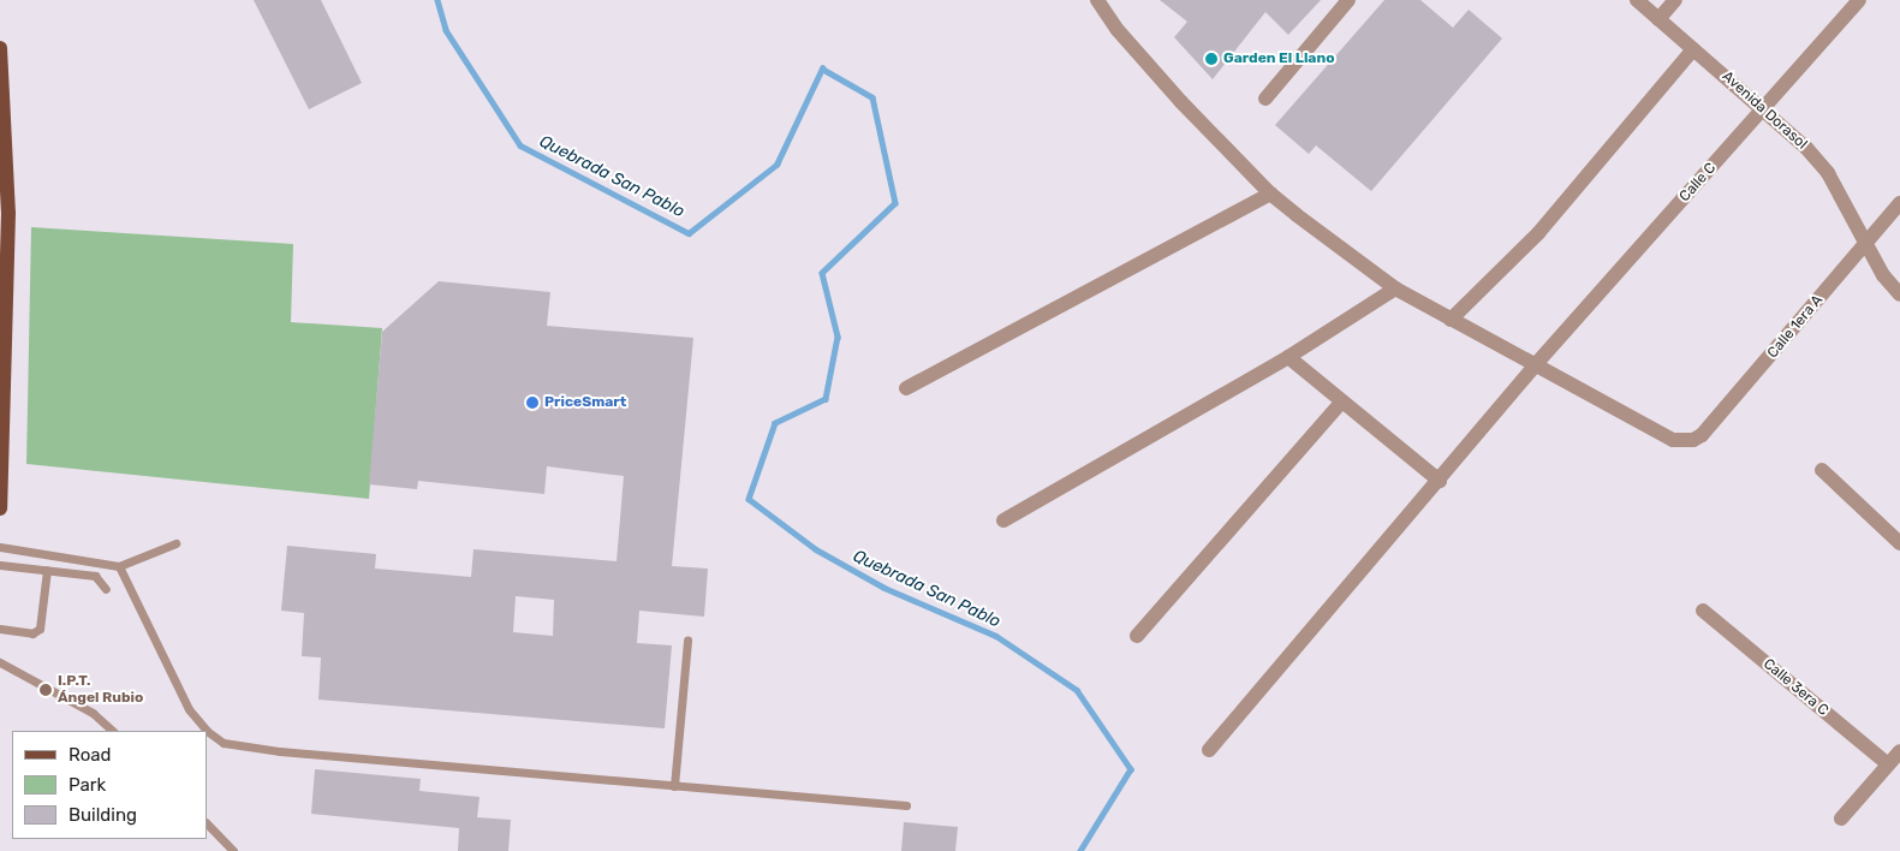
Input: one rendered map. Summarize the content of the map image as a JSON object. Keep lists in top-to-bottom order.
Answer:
{
  "streets": {
    "street": [
      "Avenida Dorasol",
      "Calle C",
      "Calle 1era A",
      "Calle 3era C"
    ]
  },
  "crossings": [
    ["Avenida Dorasol", "Calle C"],
    ["Avenida Dorasol", "Calle 1era A"],
    ["Calle C", "Calle 1era A"]
  ],
  "water": ["Quebrada San Pablo"],
  "places": ["Garden El Llano", "PriceSmart", "I.P.T. Ángel Rubio"],
  "legend": ["Road", "Park", "Building"]
}
